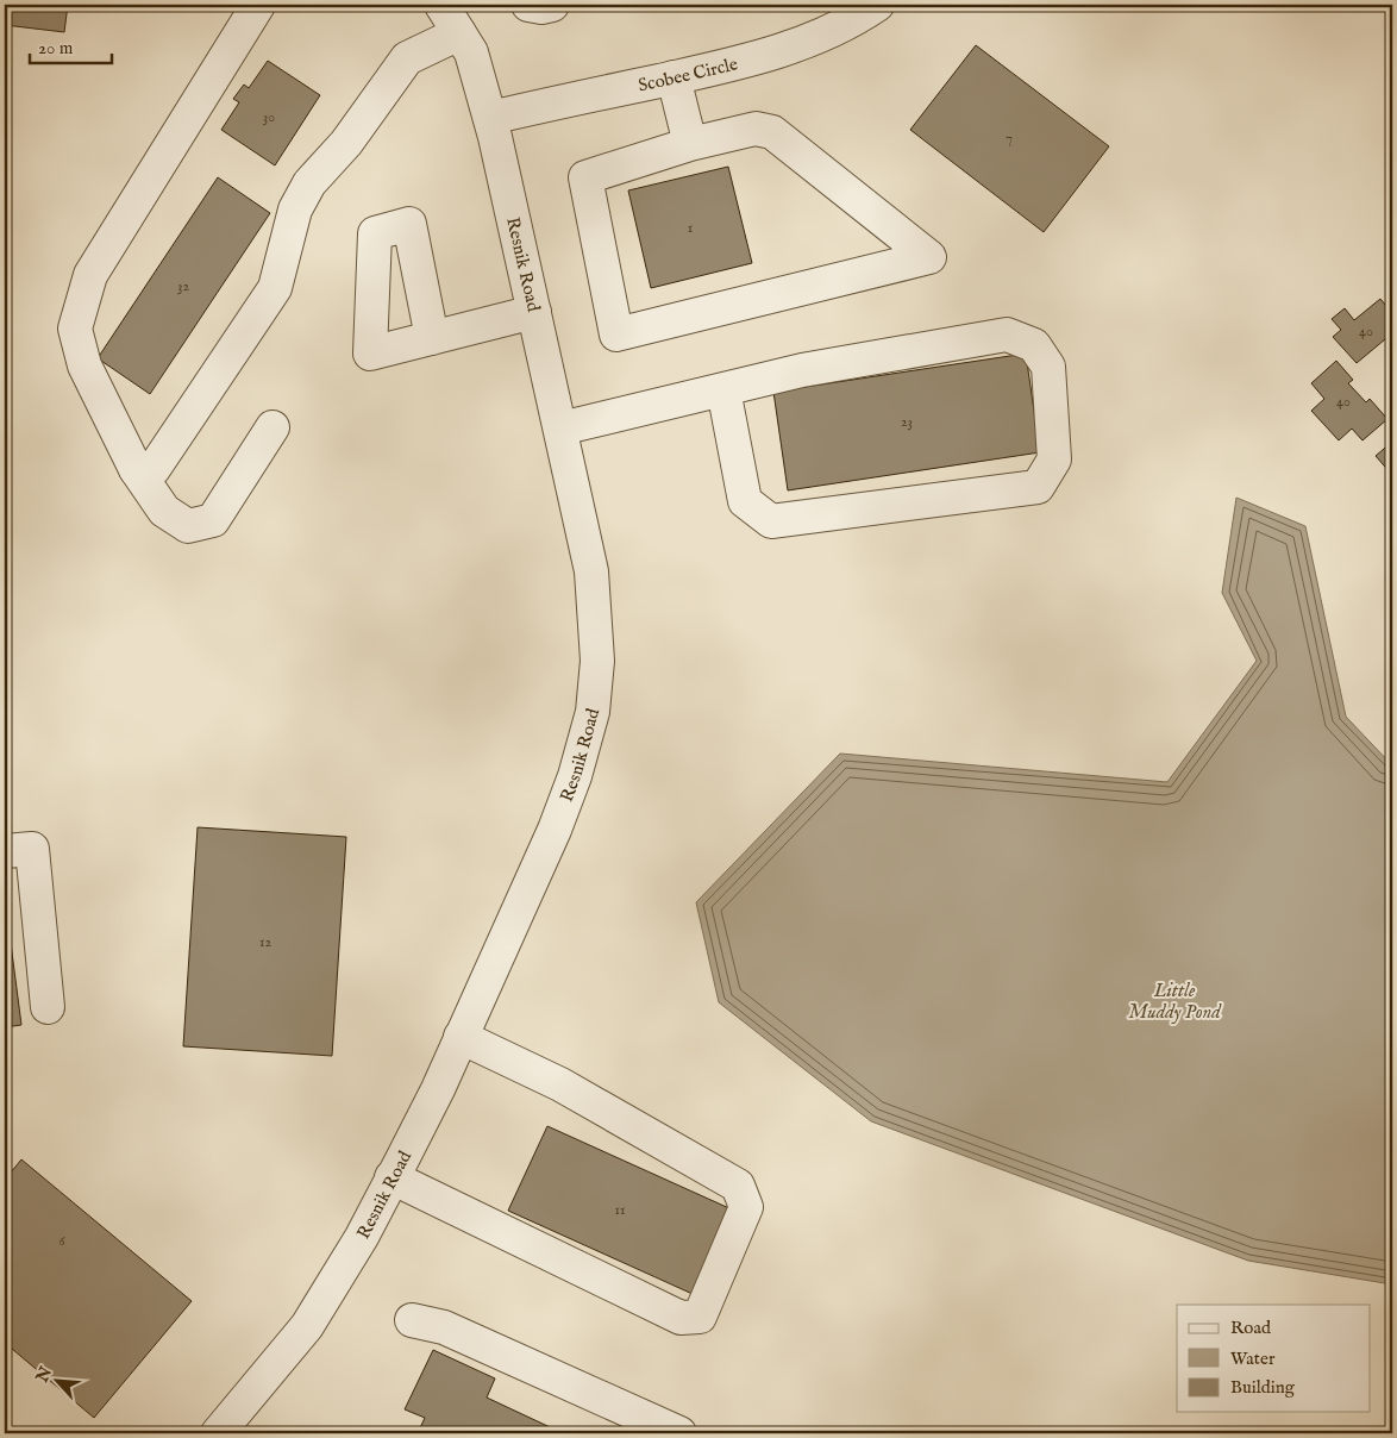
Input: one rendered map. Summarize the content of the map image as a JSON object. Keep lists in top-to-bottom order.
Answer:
{
  "streets": {
    "street": ["Scobee Circle", "Resnik Road"]
  },
  "crossings": [
    ["Scobee Circle", "Resnik Road"]
  ],
  "water": ["Little Muddy Pond"],
  "house_numbers": [
    "30",
    "7",
    "1",
    "32",
    "40",
    "40",
    "23",
    "12",
    "11",
    "6"
  ],
  "legend": ["Road", "Water", "Building"],
  "scale_bar": "20 m",
  "north": "top left"
}
